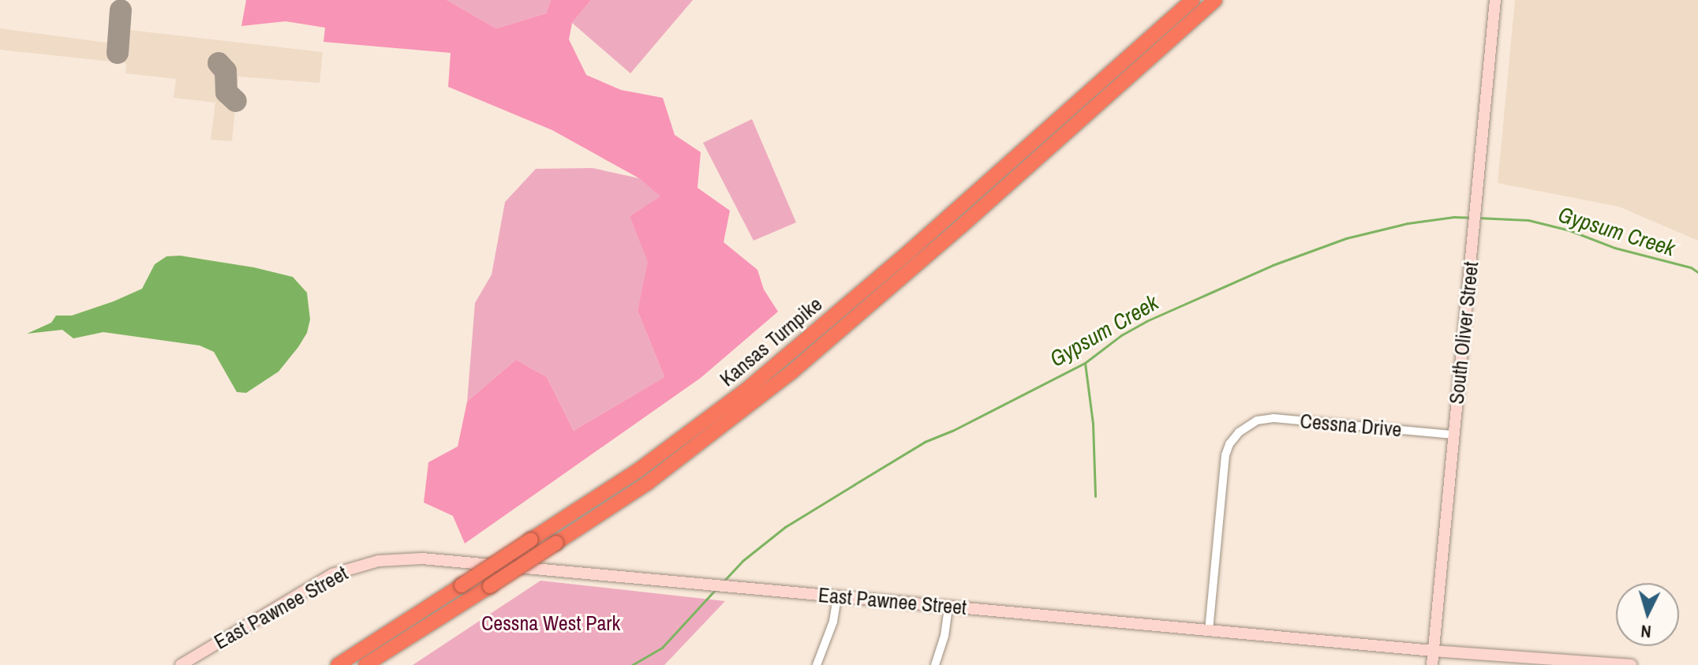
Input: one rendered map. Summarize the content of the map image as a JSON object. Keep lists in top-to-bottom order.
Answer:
{
  "streets": {
    "highway": ["Kansas Turnpike"],
    "main road": ["South Oliver Street", "East Pawnee Street"],
    "street": ["Cessna Drive"]
  },
  "crossings": [
    ["South Oliver Street", "Cessna Drive"],
    ["South Oliver Street", "East Pawnee Street"],
    ["Cessna Drive", "East Pawnee Street"]
  ],
  "water": ["Gypsum Creek"],
  "parks": ["Cessna West Park"],
  "north": "bottom"
}
